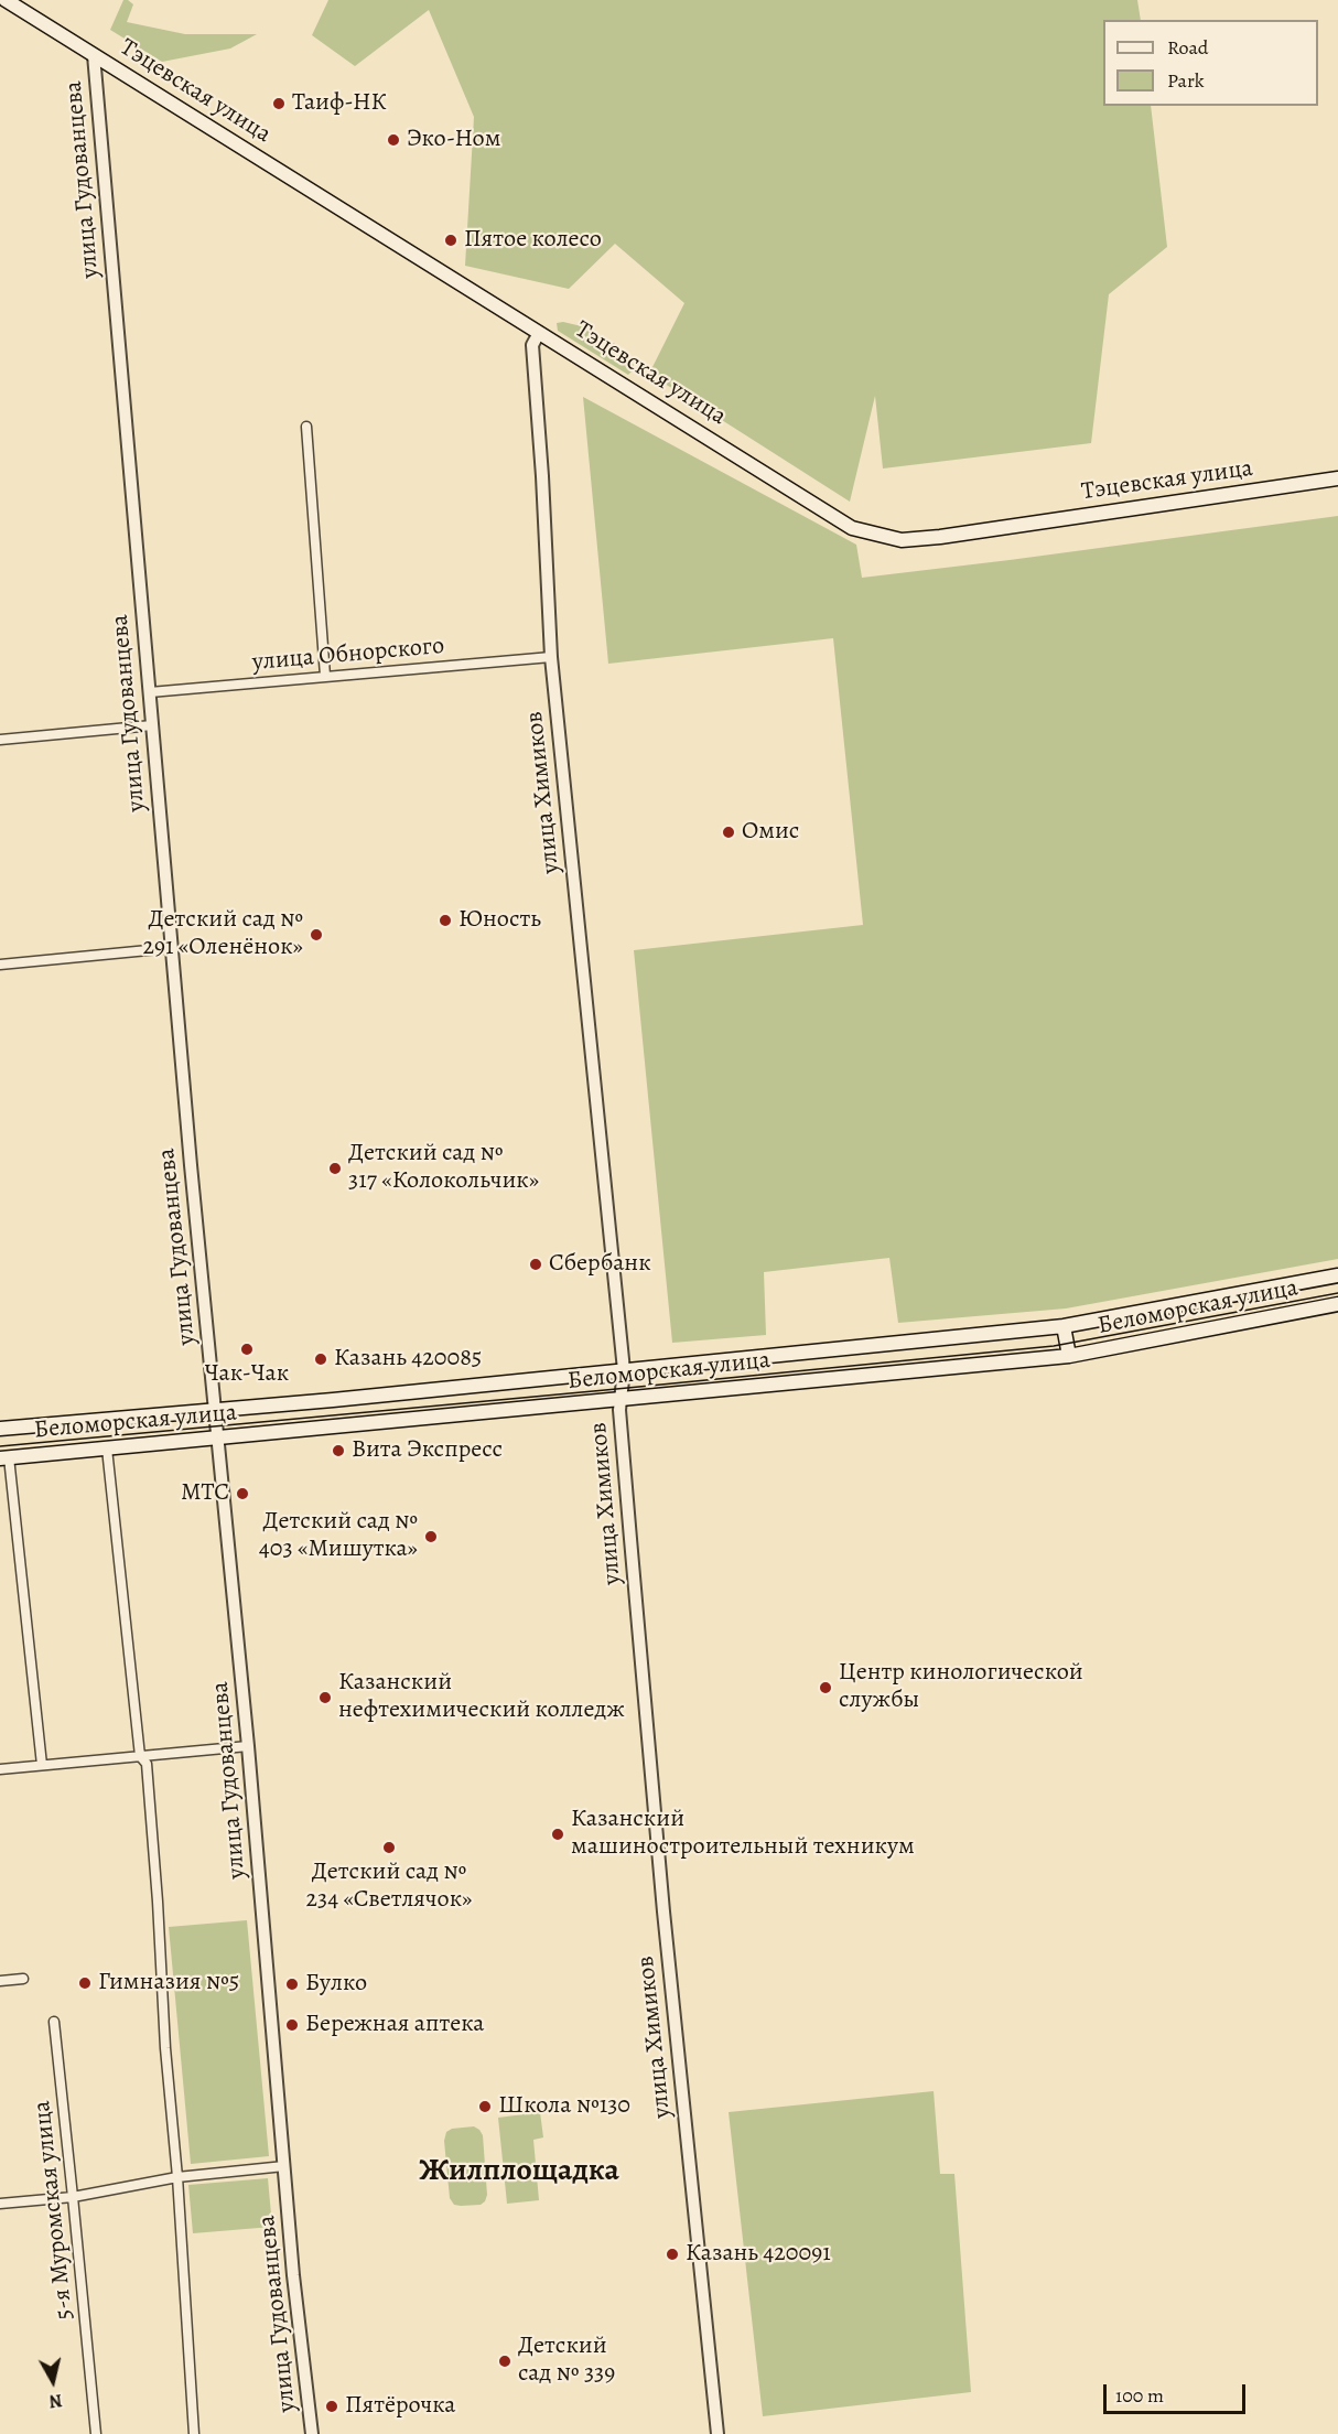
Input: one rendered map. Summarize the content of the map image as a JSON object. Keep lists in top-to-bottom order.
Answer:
{
  "streets": {
    "main road": ["Тэцевская улица", "Беломорская улица"],
    "street": [
      "улица Гудованцева",
      "улица Обнорского",
      "улица Химиков",
      "5-я Муромская улица"
    ]
  },
  "crossings": [
    ["Тэцевская улица", "улица Гудованцева"],
    ["Тэцевская улица", "улица Химиков"],
    ["улица Гудованцева", "улица Обнорского"],
    ["улица Гудованцева", "Беломорская улица"],
    ["улица Обнорского", "улица Химиков"],
    ["улица Химиков", "Беломорская улица"]
  ],
  "districts": ["Жилплощадка"],
  "places": [
    "Таиф-НК",
    "Эко-Ном",
    "Пятое колесо",
    "Омис",
    "Юность",
    "Детский сад № 291 «Оленёнок»",
    "Детский сад № 317 «Колокольчик»",
    "Сбербанк",
    "Чак-Чак",
    "Казань 420085",
    "Вита Экспресс",
    "МТС",
    "Детский сад № 403 «Мишутка»",
    "Центр кинологической службы",
    "Казанский нефтехимический колледж",
    "Казанский машиностроительный техникум",
    "Детский сад № 234 «Светлячок»",
    "Гимназия №5",
    "Булко",
    "Бережная аптека",
    "Школа №130",
    "Казань 420091",
    "Детский сад № 339",
    "Пятёрочка"
  ],
  "legend": ["Road", "Park"],
  "scale_bar": "100 m",
  "north": "bottom"
}
